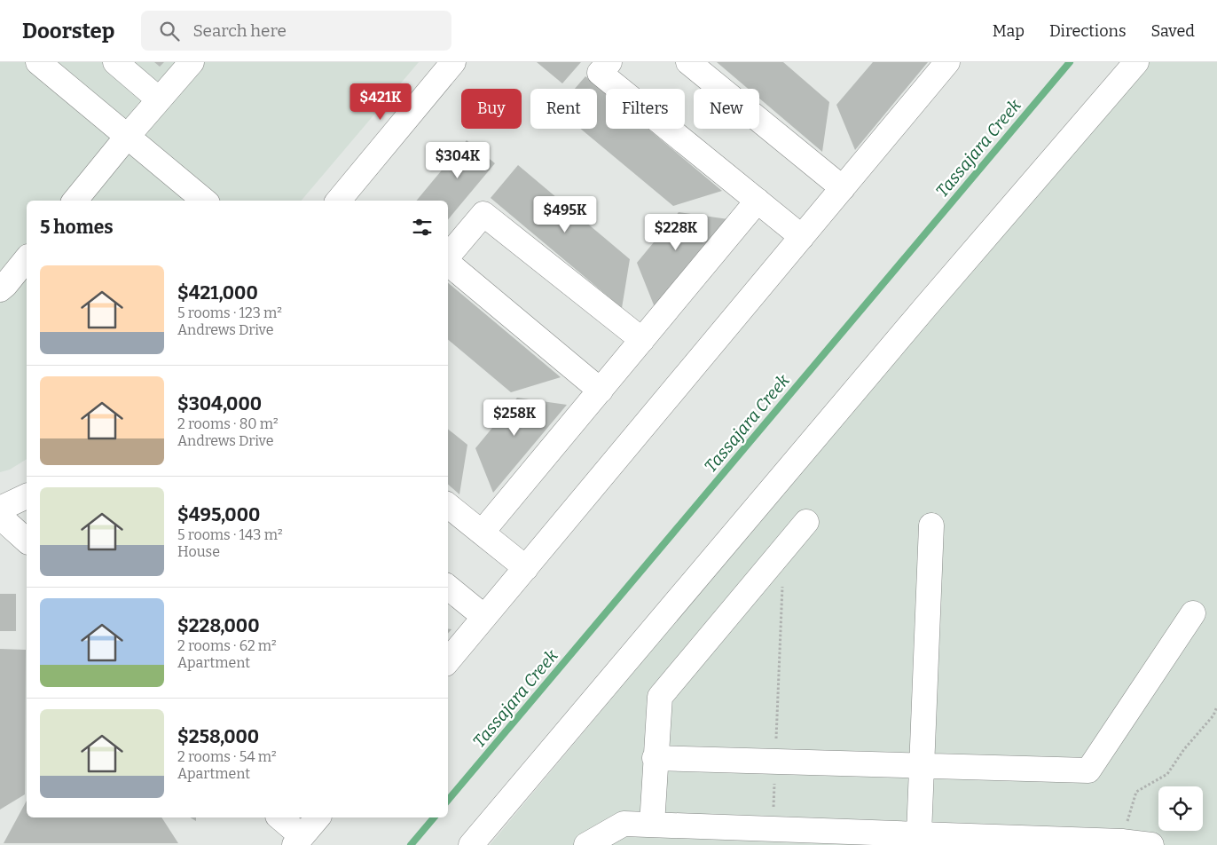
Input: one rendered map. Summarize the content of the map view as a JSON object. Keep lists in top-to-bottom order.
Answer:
{
  "water": ["Tassajara Creek"],
  "page": {
    "header": "Doorstep",
    "search": "Search here",
    "nav": ["Map", "Directions", "Saved"],
    "price": [
      "$421K",
      "$304K",
      "$495K",
      "$228K",
      "$258K"
    ],
    "chip": [
      "Buy",
      "Rent",
      "Filters",
      "New"
    ],
    "heading": "5 homes",
    "list": [
      {
        "name": "$421,000",
        "note": "5 rooms · 123 m² · Andrews Drive"
      },
      {
        "name": "$304,000",
        "note": "2 rooms · 80 m² · Andrews Drive"
      },
      {
        "name": "$495,000",
        "note": "5 rooms · 143 m² · House"
      },
      {
        "name": "$228,000",
        "note": "2 rooms · 62 m² · Apartment"
      },
      {
        "name": "$258,000",
        "note": "2 rooms · 54 m² · Apartment"
      }
    ]
  }
}
